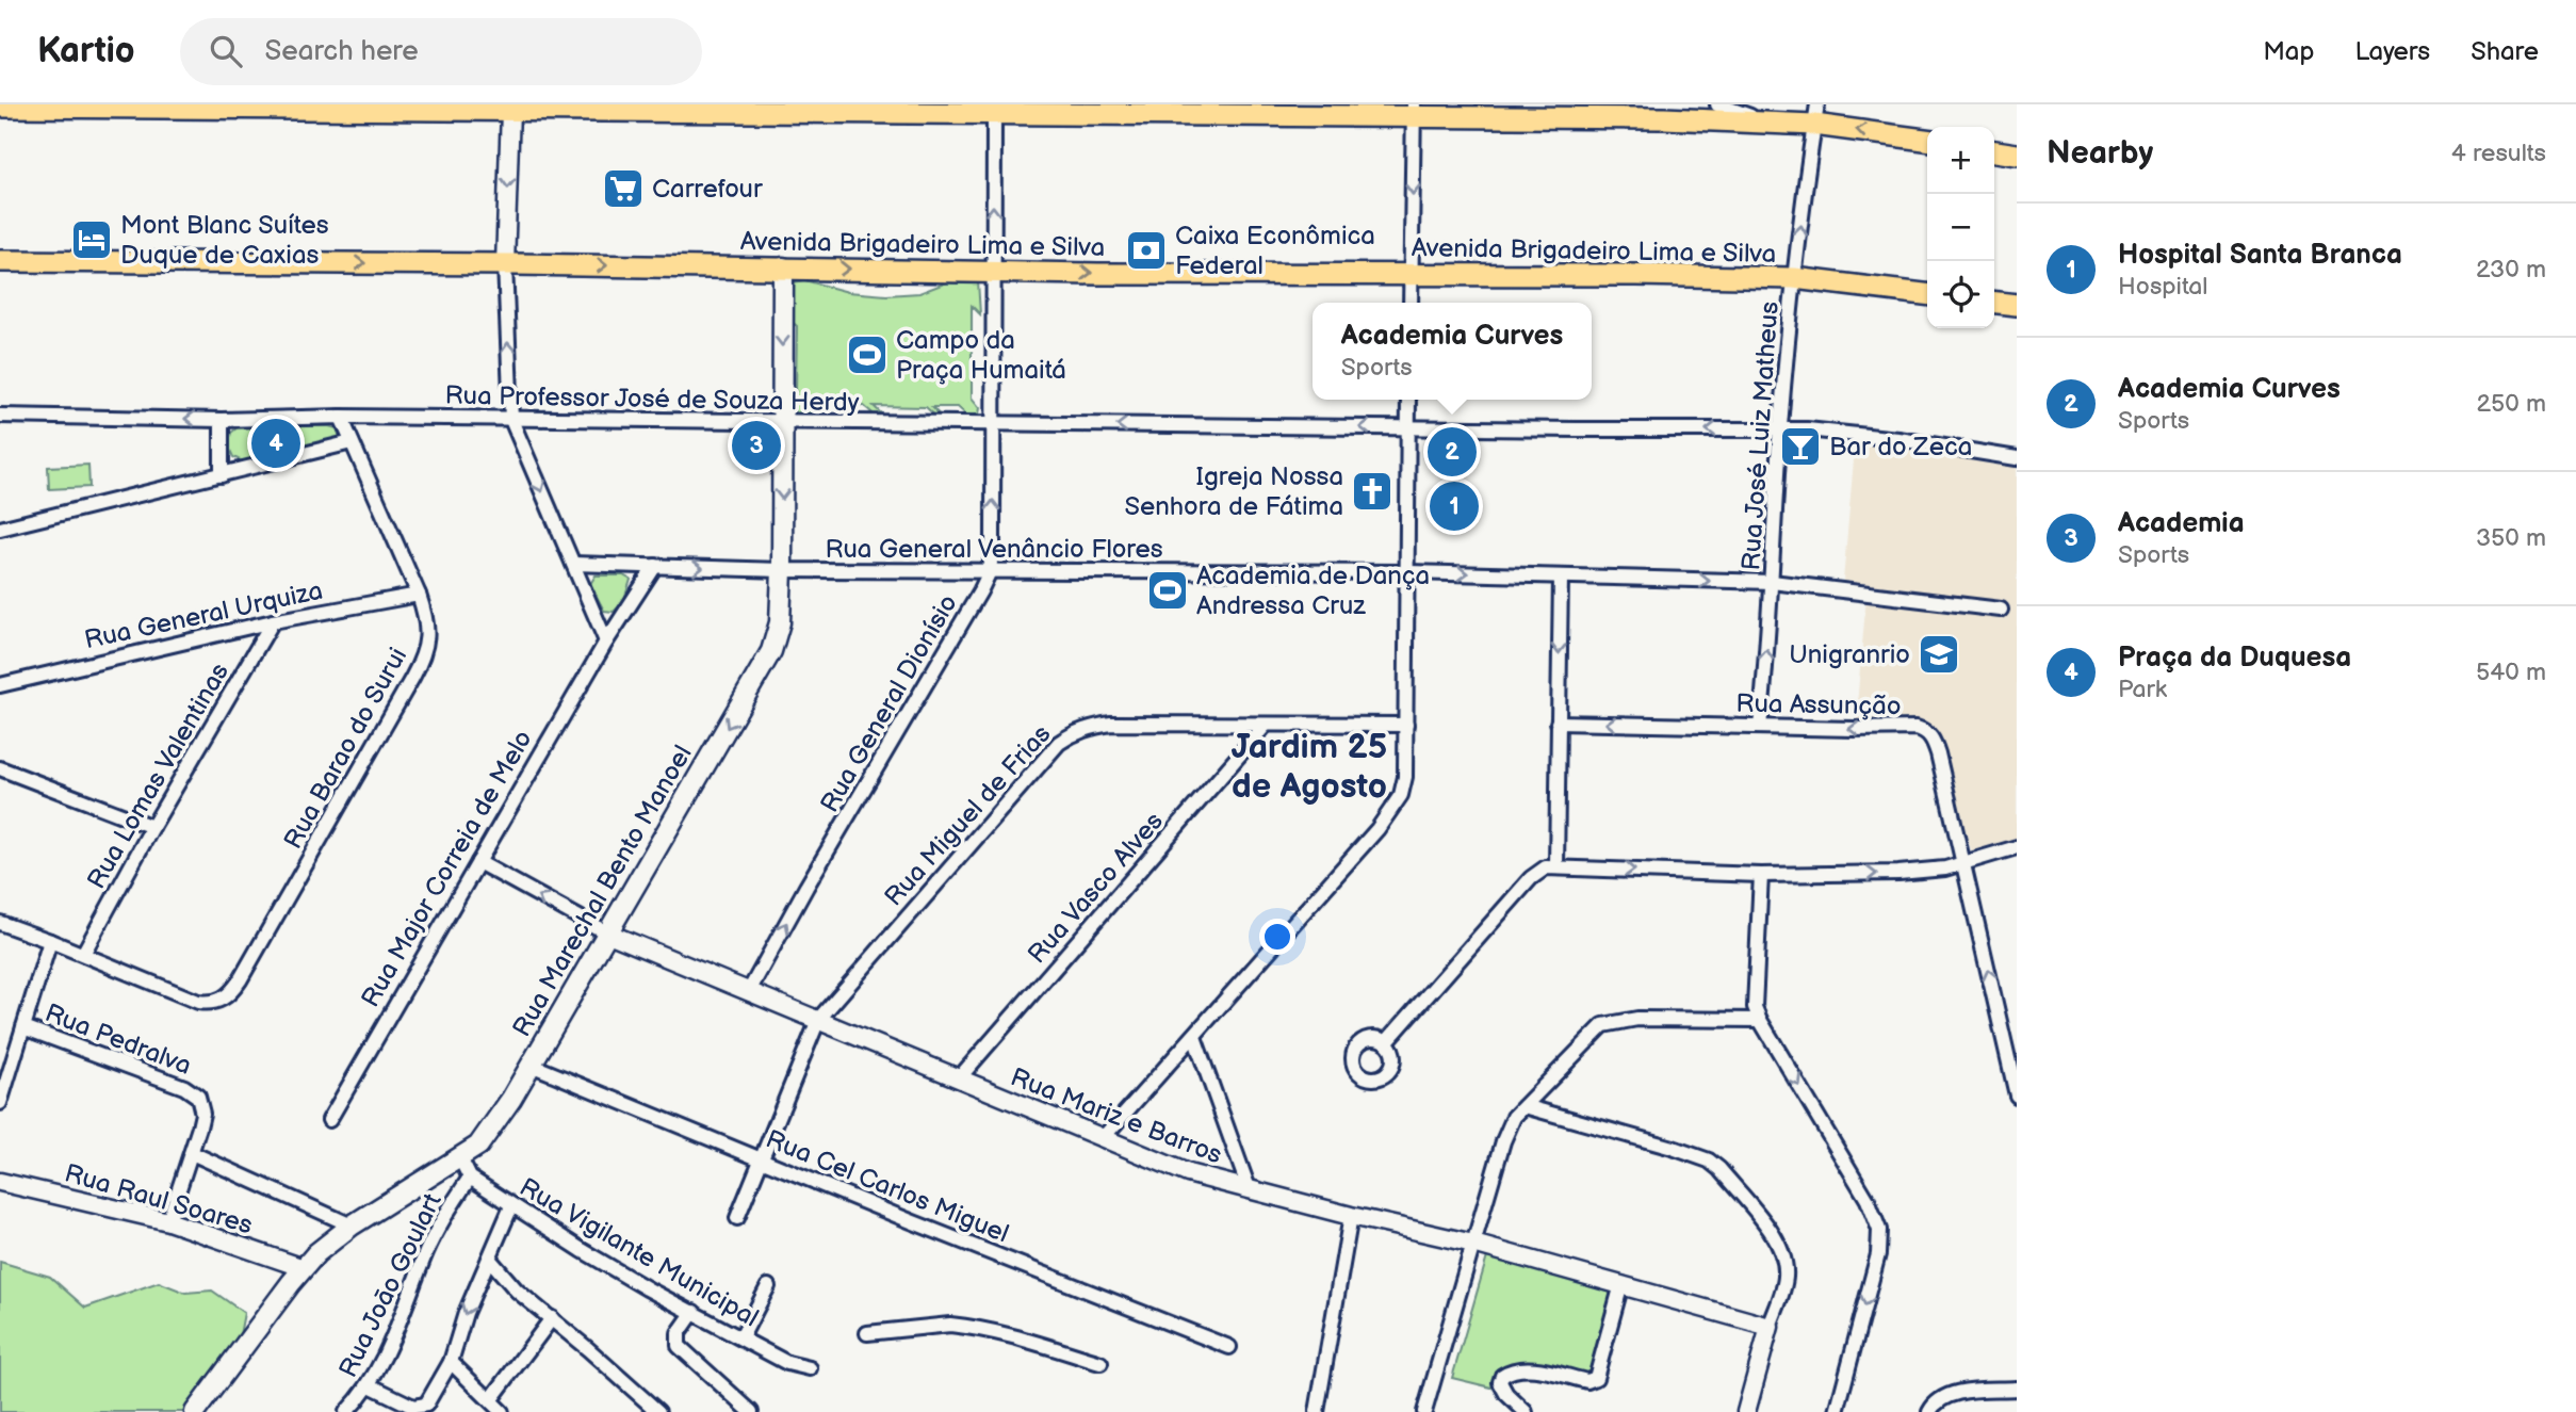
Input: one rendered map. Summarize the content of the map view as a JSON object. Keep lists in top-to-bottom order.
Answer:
{
  "streets": {
    "main road": ["Avenida Brigadeiro Lima e Silva", "Rua Marechal Bento Manoel"],
    "street": [
      "Rua Professor José de Souza Herdy",
      "Rua José Luiz Matheus",
      "Rua General Venâncio Flores",
      "Rua General Urquiza",
      "Rua General Dionísio",
      "Rua Assunção",
      "Rua Barao do Surui",
      "Rua Lomas Valentinas",
      "Rua Miguel de Frias",
      "Rua Major Correia de Melo",
      "Rua Vasco Alves",
      "Rua Pedralva",
      "Rua Mariz e Barros",
      "Rua Cel Carlos Miguel",
      "Rua Raul Soares",
      "Rua Vigilante Municipal",
      "Rua Joāo Goulart"
    ]
  },
  "crossings": [
    ["Avenida Brigadeiro Lima e Silva", "Rua José Luiz Matheus"],
    ["Avenida Brigadeiro Lima e Silva", "Rua General Dionísio"],
    ["Avenida Brigadeiro Lima e Silva", "Rua Marechal Bento Manoel"],
    ["Rua Professor José de Souza Herdy", "Rua José Luiz Matheus"],
    ["Rua Professor José de Souza Herdy", "Rua General Dionísio"],
    ["Rua Professor José de Souza Herdy", "Rua Barao do Surui"],
    ["Rua Professor José de Souza Herdy", "Rua Marechal Bento Manoel"],
    ["Rua José Luiz Matheus", "Rua General Venâncio Flores"],
    ["Rua José Luiz Matheus", "Rua Assunção"],
    ["Rua General Venâncio Flores", "Rua General Dionísio"],
    ["Rua General Venâncio Flores", "Rua Major Correia de Melo"],
    ["Rua General Venâncio Flores", "Rua Marechal Bento Manoel"],
    ["Rua General Urquiza", "Rua Barao do Surui"],
    ["Rua General Urquiza", "Rua Lomas Valentinas"],
    ["Rua General Dionísio", "Rua Mariz e Barros"],
    ["Rua Barao do Surui", "Rua Lomas Valentinas"],
    ["Rua Miguel de Frias", "Rua Vasco Alves"],
    ["Rua Miguel de Frias", "Rua Mariz e Barros"],
    ["Rua Miguel de Frias", "Rua Cel Carlos Miguel"],
    ["Rua Major Correia de Melo", "Rua Mariz e Barros"],
    ["Rua Vasco Alves", "Rua Mariz e Barros"],
    ["Rua Marechal Bento Manoel", "Rua Mariz e Barros"],
    ["Rua Marechal Bento Manoel", "Rua Cel Carlos Miguel"],
    ["Rua Marechal Bento Manoel", "Rua Raul Soares"],
    ["Rua Marechal Bento Manoel", "Rua Vigilante Municipal"],
    ["Rua Pedralva", "Rua Raul Soares"],
    ["Rua Vigilante Municipal", "Rua Joāo Goulart"]
  ],
  "one_way": [
    "Rua Professor José de Souza Herdy",
    "Rua José Luiz Matheus",
    "Rua General Dionísio",
    "Rua Marechal Bento Manoel"
  ],
  "districts": ["Jardim 25 de Agosto"],
  "places": {
    "supermarket": ["Carrefour"],
    "hotel": ["Mont Blanc Suítes Duque de Caxias"],
    "bank": ["Caixa Econômica Federal"],
    "sports": ["Campo da Praça Humaitá", "Academia de Dança Andressa Cruz"],
    "bar": ["Bar do Zeca"],
    "church": ["Igreja Nossa Senhora de Fátima"],
    "school or university": ["Unigranrio"]
  },
  "page": {
    "header": "Kartio",
    "search": "Search here",
    "nav": ["Map", "Layers", "Share"],
    "heading": ["Nearby", "4 results"],
    "map_buttons": ["+", "−"],
    "list": [
      {
        "mark": "1",
        "name": "Hospital Santa Branca",
        "note": "Hospital",
        "value": "230 m"
      },
      {
        "mark": "2",
        "name": "Academia Curves",
        "note": "Sports",
        "value": "250 m"
      },
      {
        "mark": "3",
        "name": "Academia",
        "note": "Sports",
        "value": "350 m"
      },
      {
        "mark": "4",
        "name": "Praça da Duquesa",
        "note": "Park",
        "value": "540 m"
      }
    ],
    "popup": ["Academia Curves", "Sports"],
    "pins": [
      "4",
      "3",
      "2",
      "1"
    ]
  }
}
